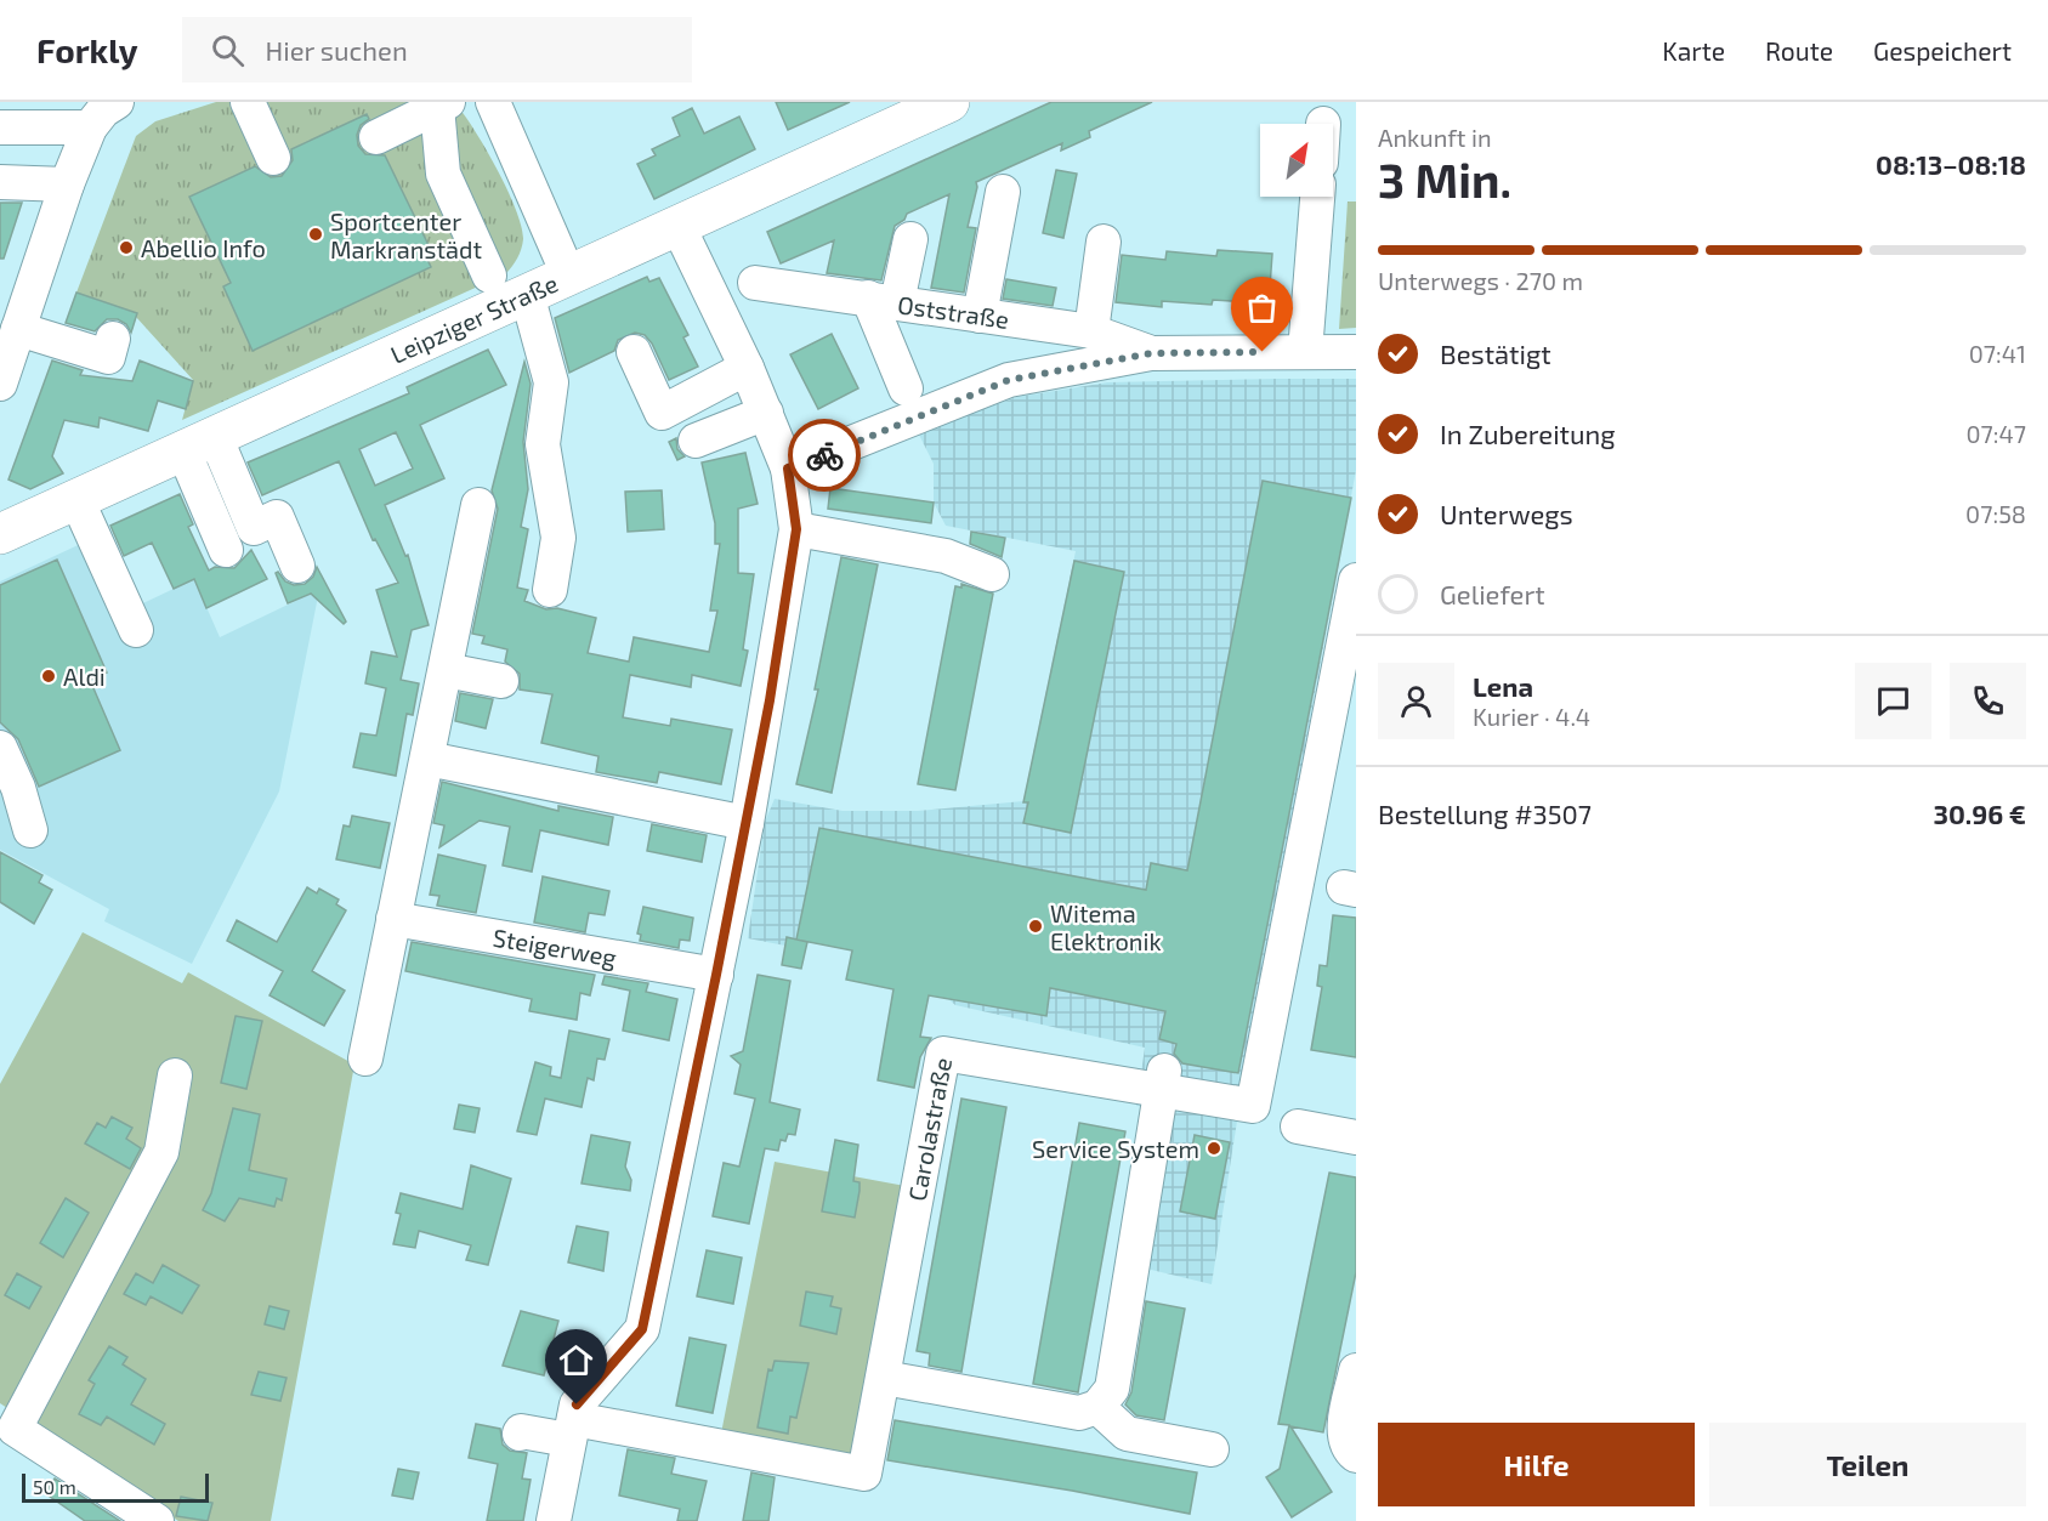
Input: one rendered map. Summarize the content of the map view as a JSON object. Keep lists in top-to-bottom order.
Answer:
{
  "streets": {
    "main road": ["Leipziger Straße"],
    "street": ["Oststraße", "Steigerweg", "Carolastraße"]
  },
  "places": [
    "Sportcenter Markranstädt",
    "Abellio Info",
    "Aldi",
    "Witema Elektronik",
    "Service System"
  ],
  "scale_bar": "50 m",
  "north": "top right",
  "page": {
    "header": "Forkly",
    "search": "Hier suchen",
    "nav": ["Karte", "Route", "Gespeichert"],
    "heading": ["3 Min.", "Ankunft in", "08:13–08:18"],
    "panel": [
      "Lena",
      "Kurier · 4.4",
      "Bestellung #3507",
      "30.96 €"
    ],
    "bar": "Unterwegs · 270 m",
    "list": [
      ["Bestätigt", "07:41"],
      ["In Zubereitung", "07:47"],
      ["Unterwegs", "07:58"],
      "Geliefert"
    ],
    "buttons": ["Hilfe", "Teilen"],
    "scale": "50 m"
  }
}
